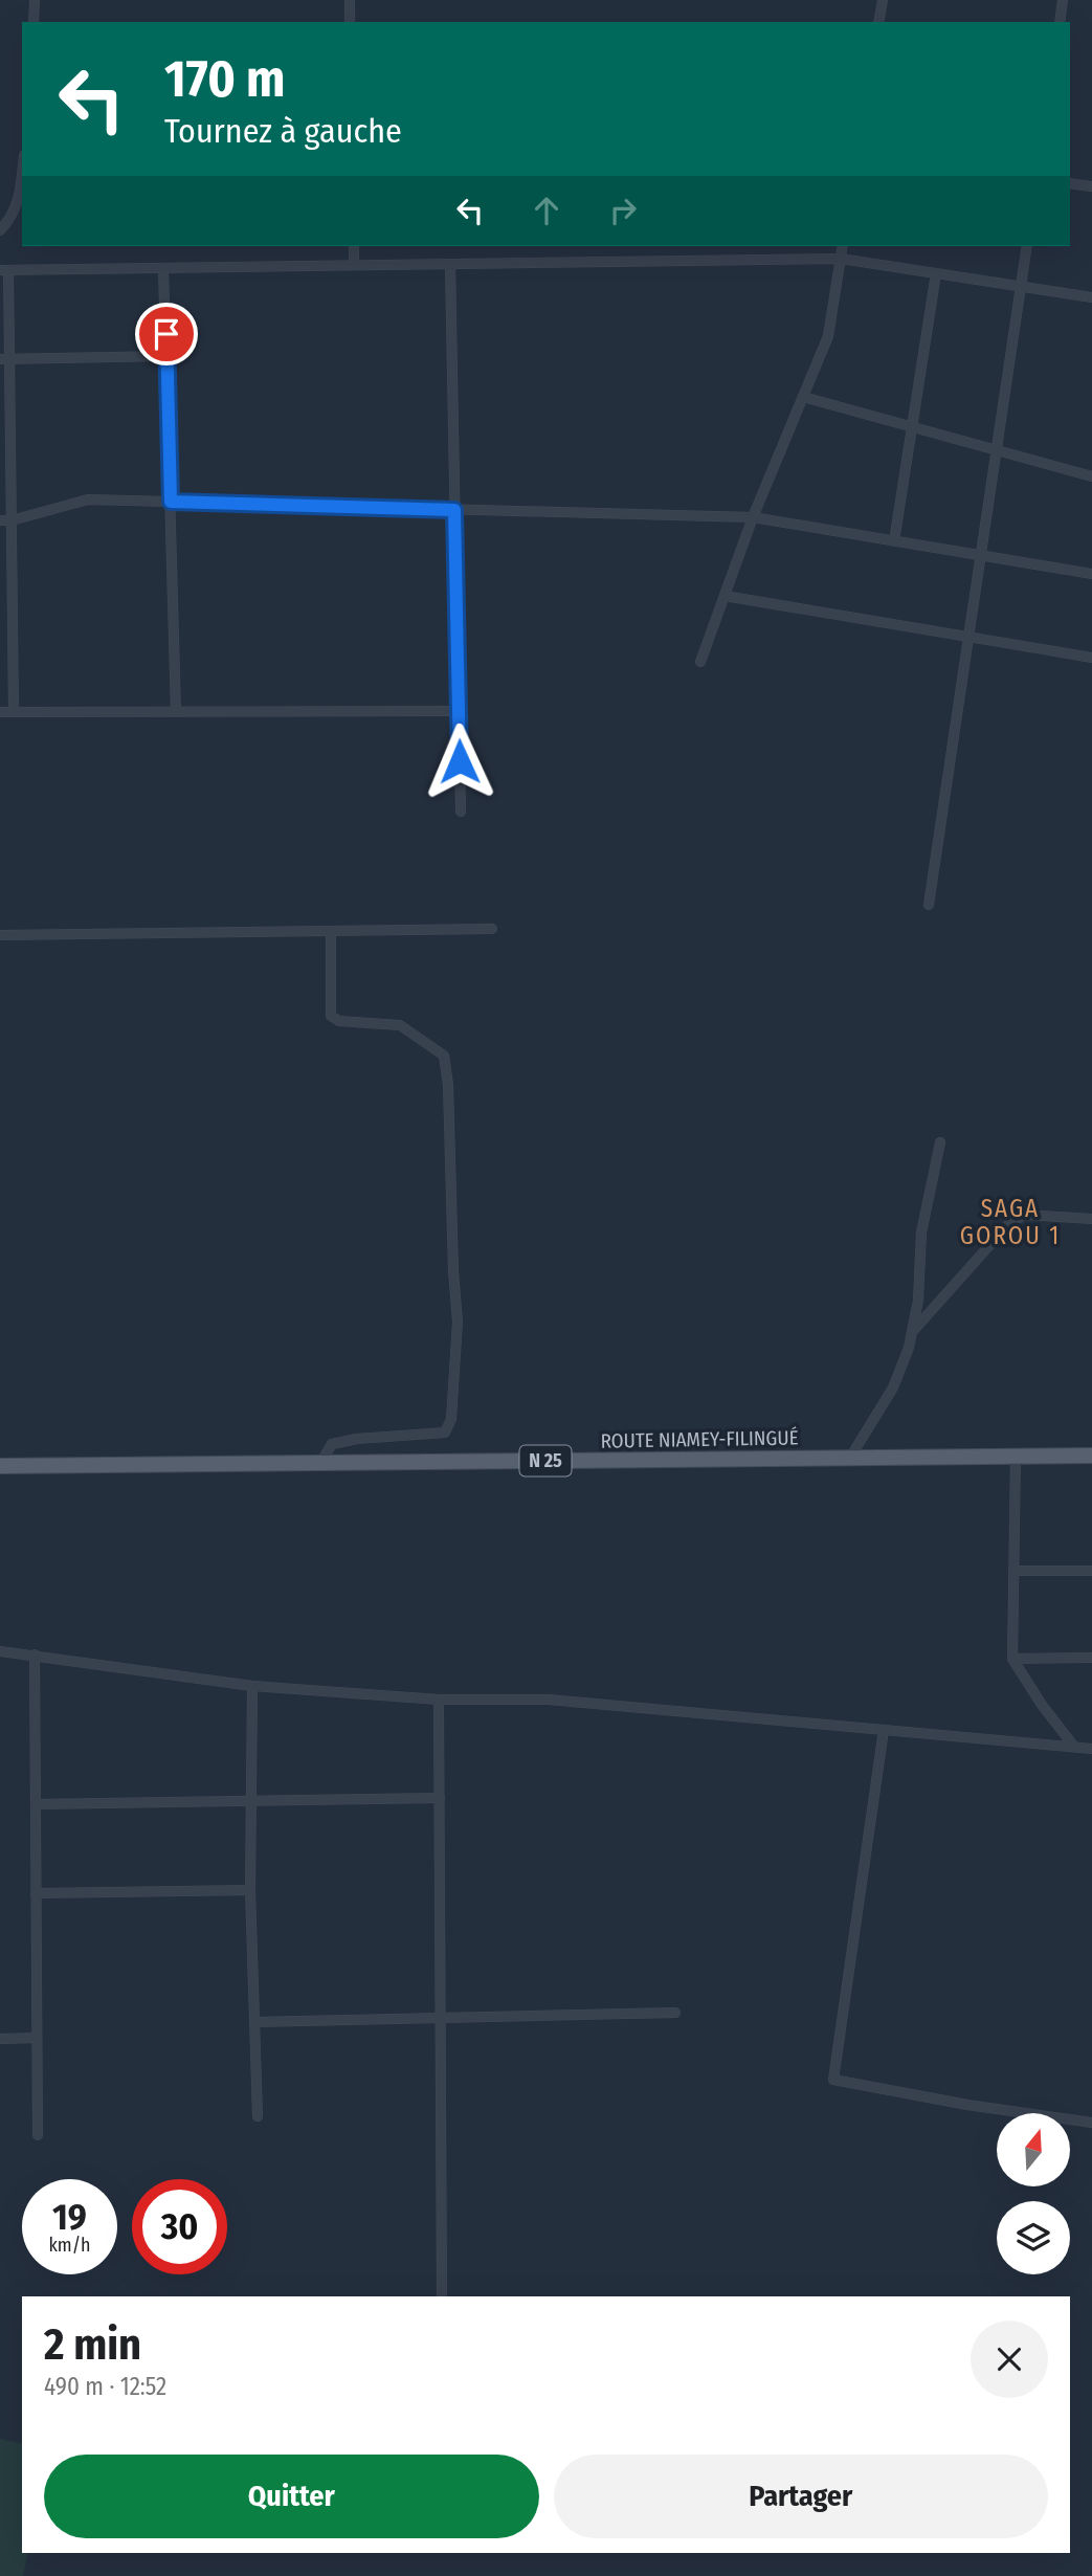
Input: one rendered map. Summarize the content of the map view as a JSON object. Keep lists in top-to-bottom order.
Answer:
{
  "streets": {
    "main road": ["ROUTE NIAMEY-FILINGUÉ", "N 25"]
  },
  "districts": ["SAGA GOROU 1"],
  "north": "top",
  "page": {
    "turn": ["170 m", "Tournez à gauche"],
    "speed": "19 km/h",
    "limit": "30",
    "heading": ["2 min", "490 m · 12:52"],
    "buttons": ["Quitter", "Partager"]
  }
}
